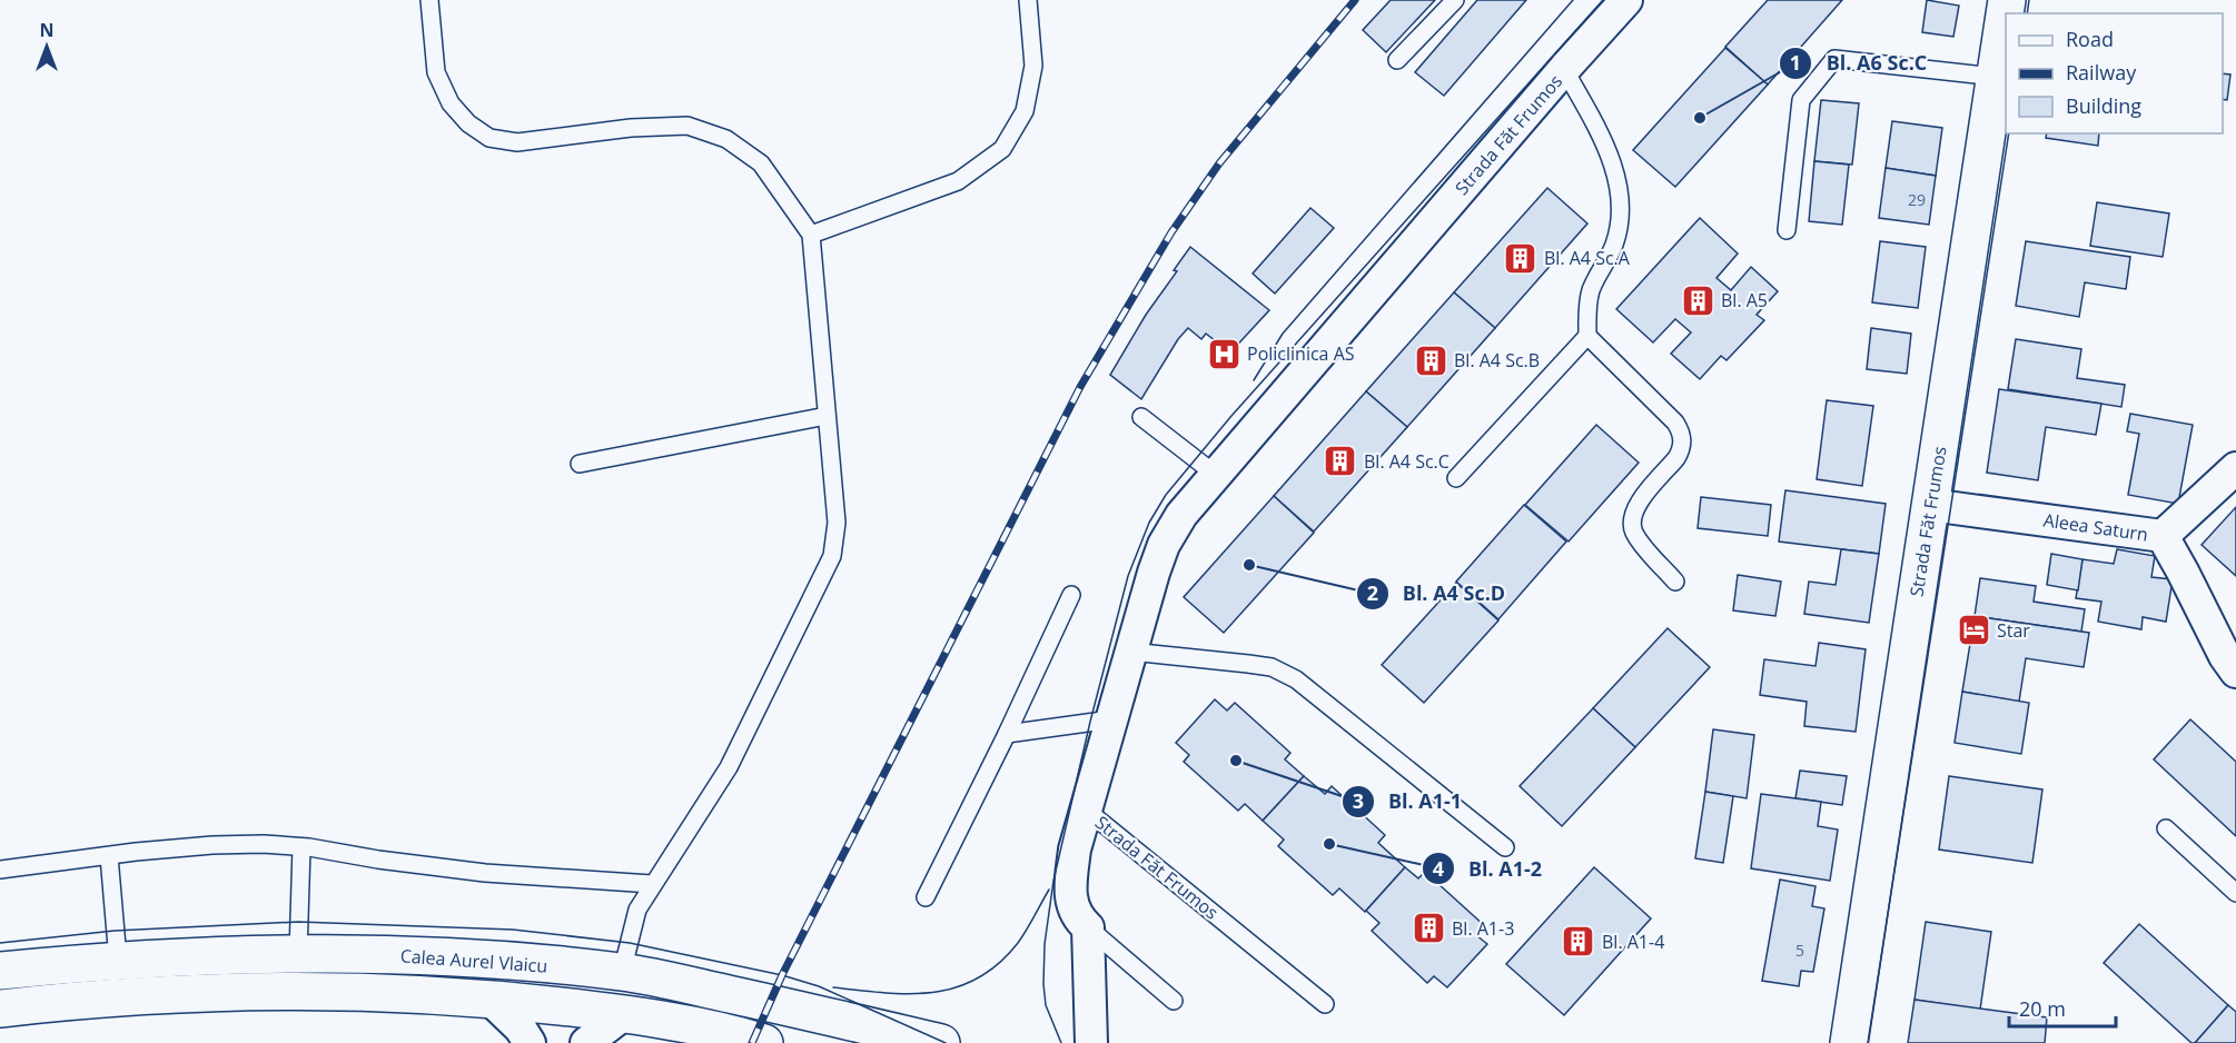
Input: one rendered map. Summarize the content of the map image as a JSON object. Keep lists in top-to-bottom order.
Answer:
{
  "streets": {
    "main road": ["Strada Făt Frumos", "Calea Aurel Vlaicu"],
    "street": ["Aleea Saturn"]
  },
  "crossings": [
    ["Strada Făt Frumos", "Aleea Saturn"]
  ],
  "places": {
    "other": [
      "Bl. A6 Sc.C",
      "Bl. A4 Sc.D",
      "Bl. A1-1",
      "Bl. A1-2"
    ],
    "building": [
      "Bl. A4 Sc.A",
      "Bl. A5",
      "Bl. A4 Sc.B",
      "Bl. A4 Sc.C",
      "Bl. A1-3",
      "Bl. A1-4"
    ],
    "hospital": ["Policlinica AS"],
    "hotel": ["Star"]
  },
  "house_numbers": ["29", "5"],
  "legend": ["Road", "Railway", "Building"],
  "scale_bar": "20 m",
  "north": "top"
}
